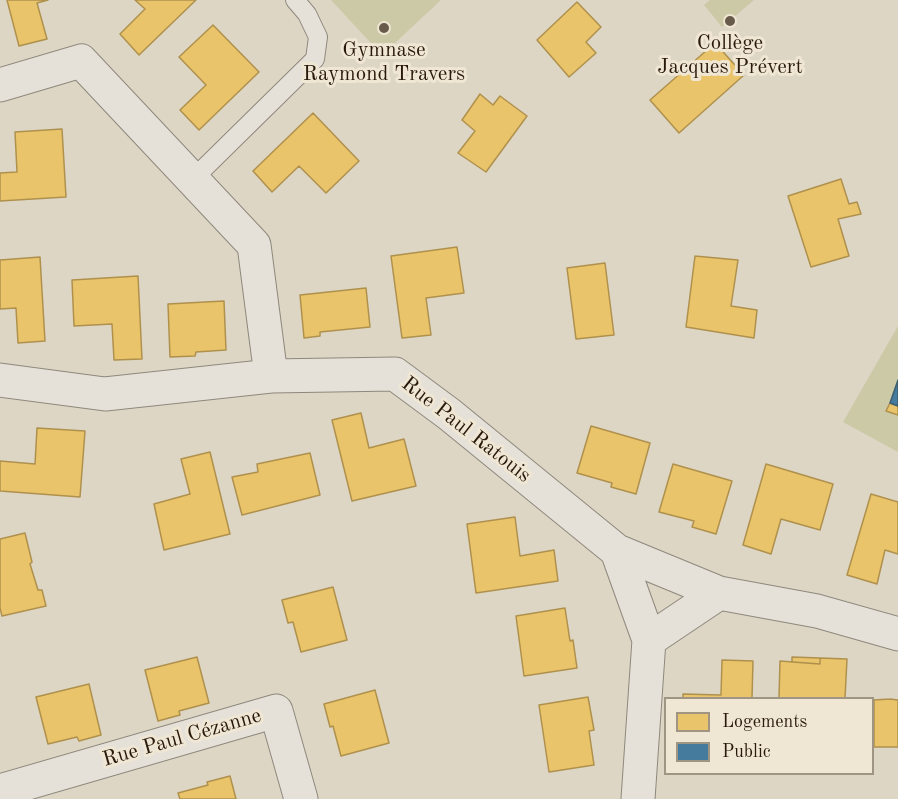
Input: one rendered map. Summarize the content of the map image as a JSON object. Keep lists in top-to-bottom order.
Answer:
{
  "streets": {
    "street": ["Rue Paul Ratouis", "Rue Paul Cézanne"]
  },
  "places": ["Collège Jacques Prévert", "Gymnase Raymond Travers"],
  "legend": ["Logements", "Public"]
}
